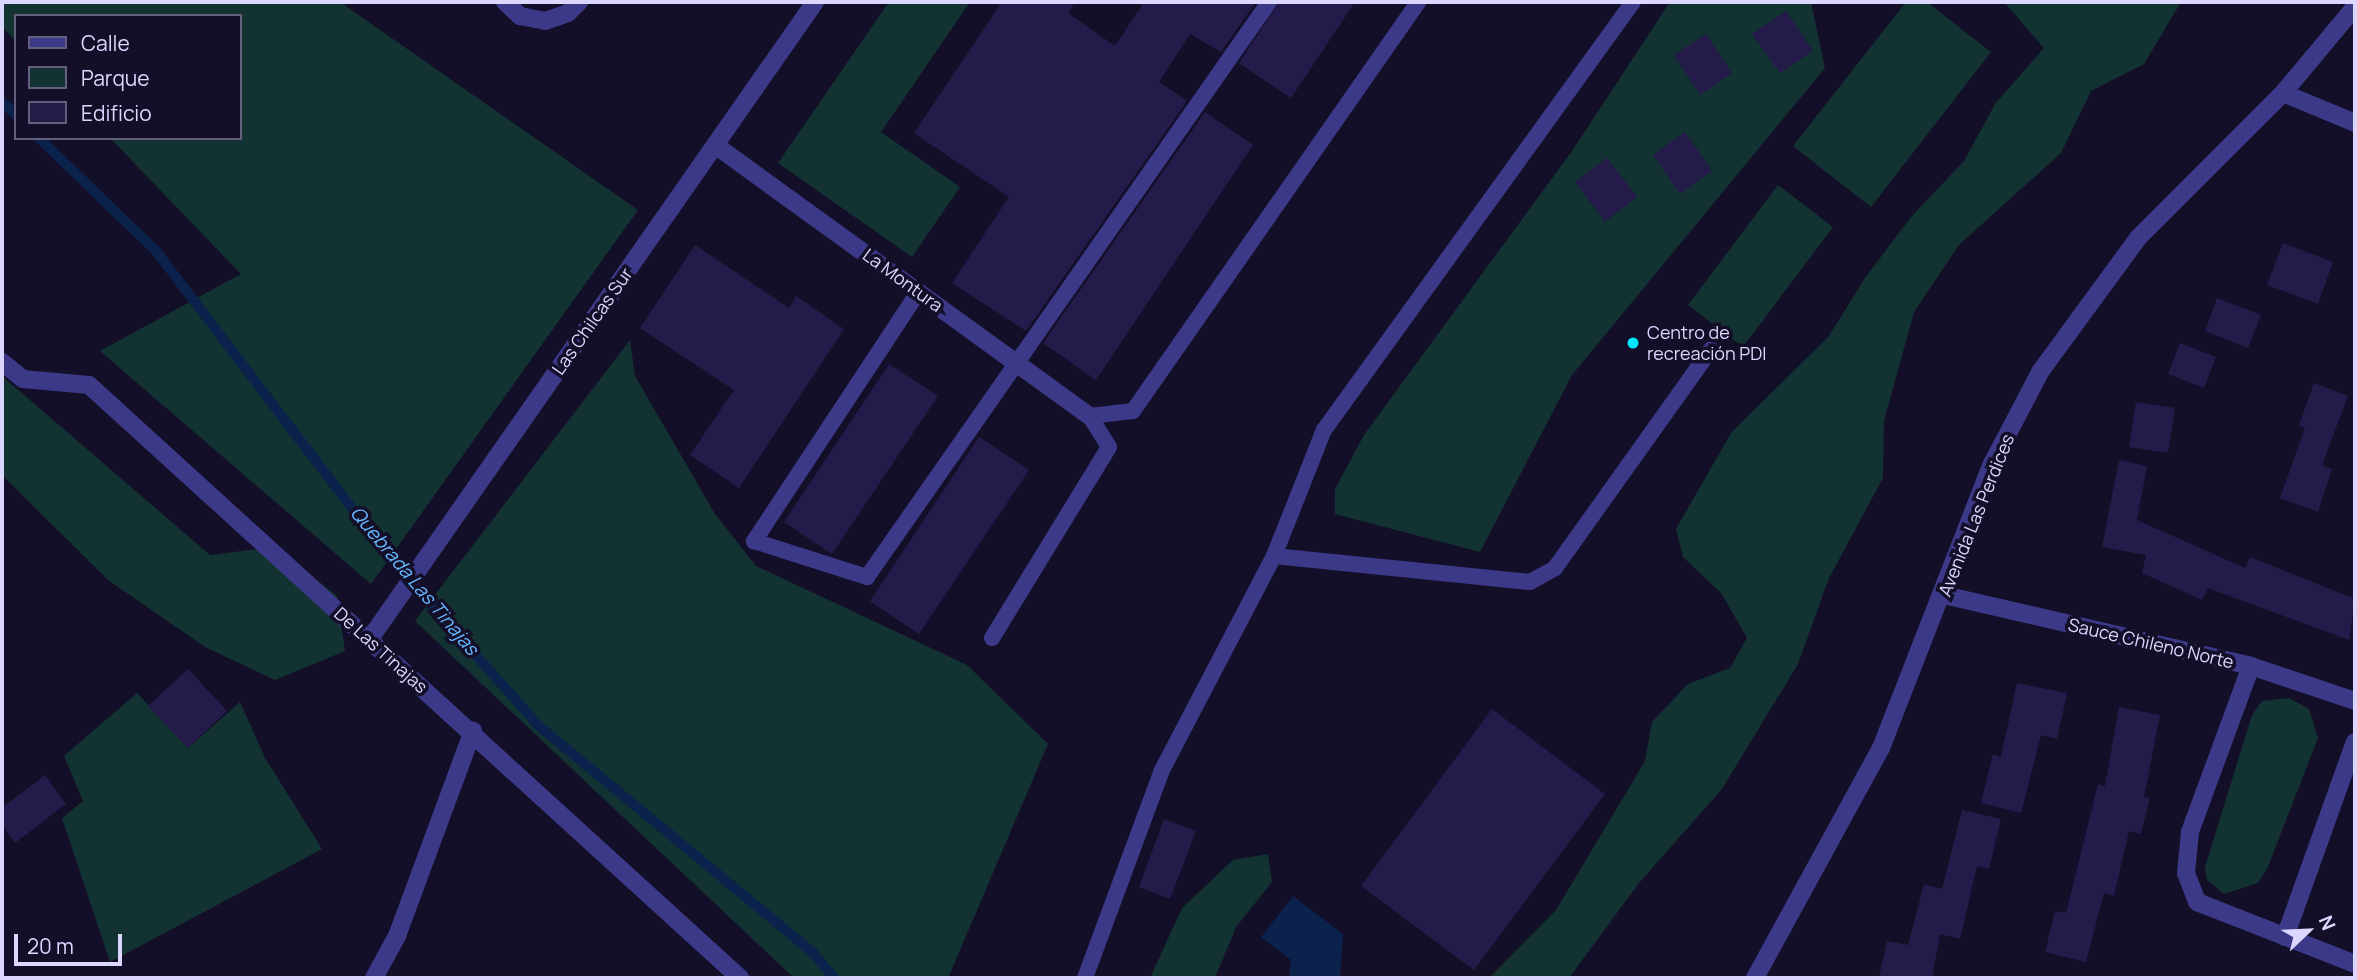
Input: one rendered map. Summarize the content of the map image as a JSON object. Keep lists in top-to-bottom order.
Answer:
{
  "streets": {
    "street": [
      "La Montura",
      "Las Chilcas Sur",
      "Avenida Las Perdices",
      "Sauce Chileno Norte",
      "De Las Tinajas"
    ]
  },
  "crossings": [
    ["La Montura", "Las Chilcas Sur"],
    ["Las Chilcas Sur", "De Las Tinajas"],
    ["Avenida Las Perdices", "Sauce Chileno Norte"]
  ],
  "water": ["Quebrada Las Tinajas"],
  "places": ["Centro de recreación PDI"],
  "legend": ["Calle", "Parque", "Edificio"],
  "scale_bar": "20 m",
  "north": "top right"
}
